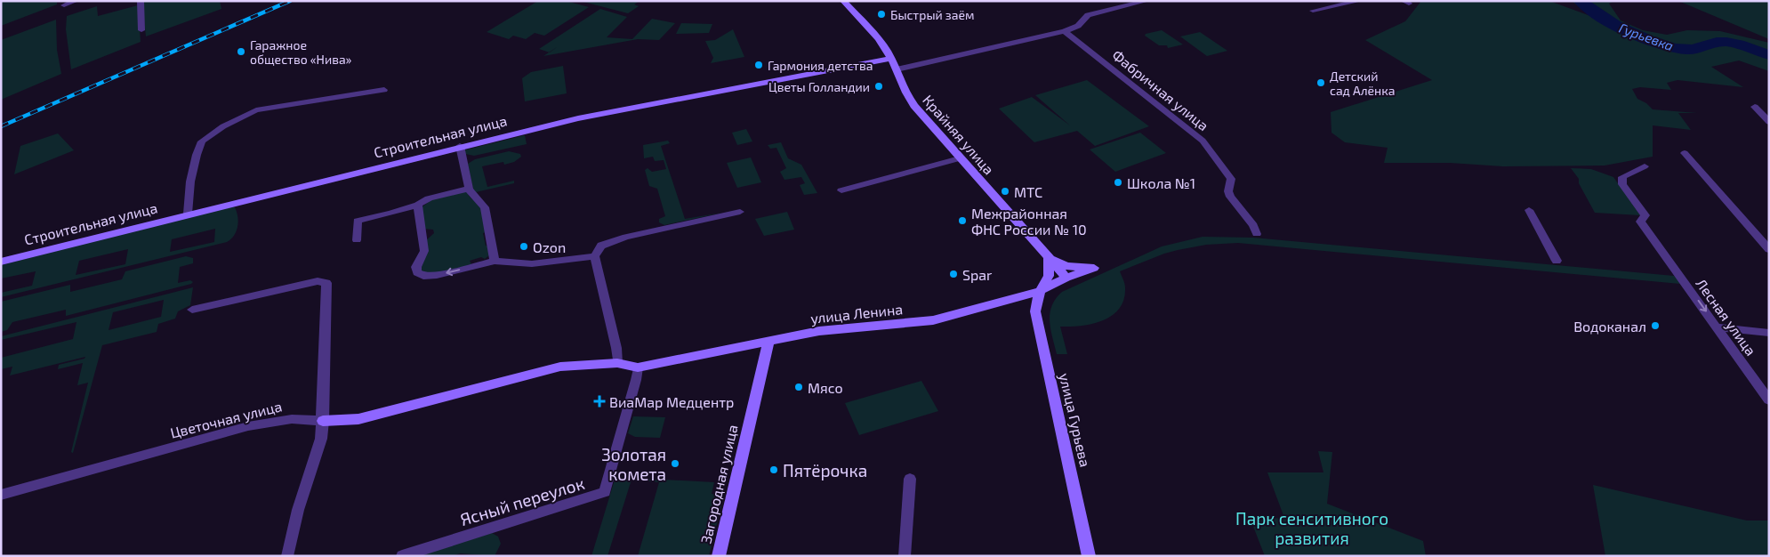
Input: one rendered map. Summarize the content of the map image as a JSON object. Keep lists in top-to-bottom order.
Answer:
{
  "streets": {
    "main road": [
      "Крайняя улица",
      "Строительная улица",
      "улица Ленина",
      "Цветочная улица",
      "улица Гурьева",
      "Загородная улица"
    ],
    "street": ["Фабричная улица", "Лесная улица", "Ясный переулок"]
  },
  "crossings": [
    ["Крайняя улица", "Строительная улица"],
    ["Крайняя улица", "улица Ленина"],
    ["Крайняя улица", "улица Гурьева"],
    ["улица Ленина", "Цветочная улица"],
    ["улица Ленина", "улица Гурьева"],
    ["улица Ленина", "Загородная улица"],
    ["улица Ленина", "Ясный переулок"]
  ],
  "water": ["Гурьевка"],
  "parks": ["Парк сенситивного развития"],
  "places": {
    "other": [
      "Быстрый заём",
      "Гаражное общество «Нива»",
      "Гармония детства",
      "Детский сад Алёнка",
      "Цветы Голландии",
      "Школа №1",
      "МТС",
      "Межрайонная ФНС России № 10",
      "Ozon",
      "Spar",
      "Водоканал",
      "Мясо",
      "Золотая комета",
      "Пятёрочка"
    ],
    "health": ["ВиаМар Медцентр"]
  }
}
